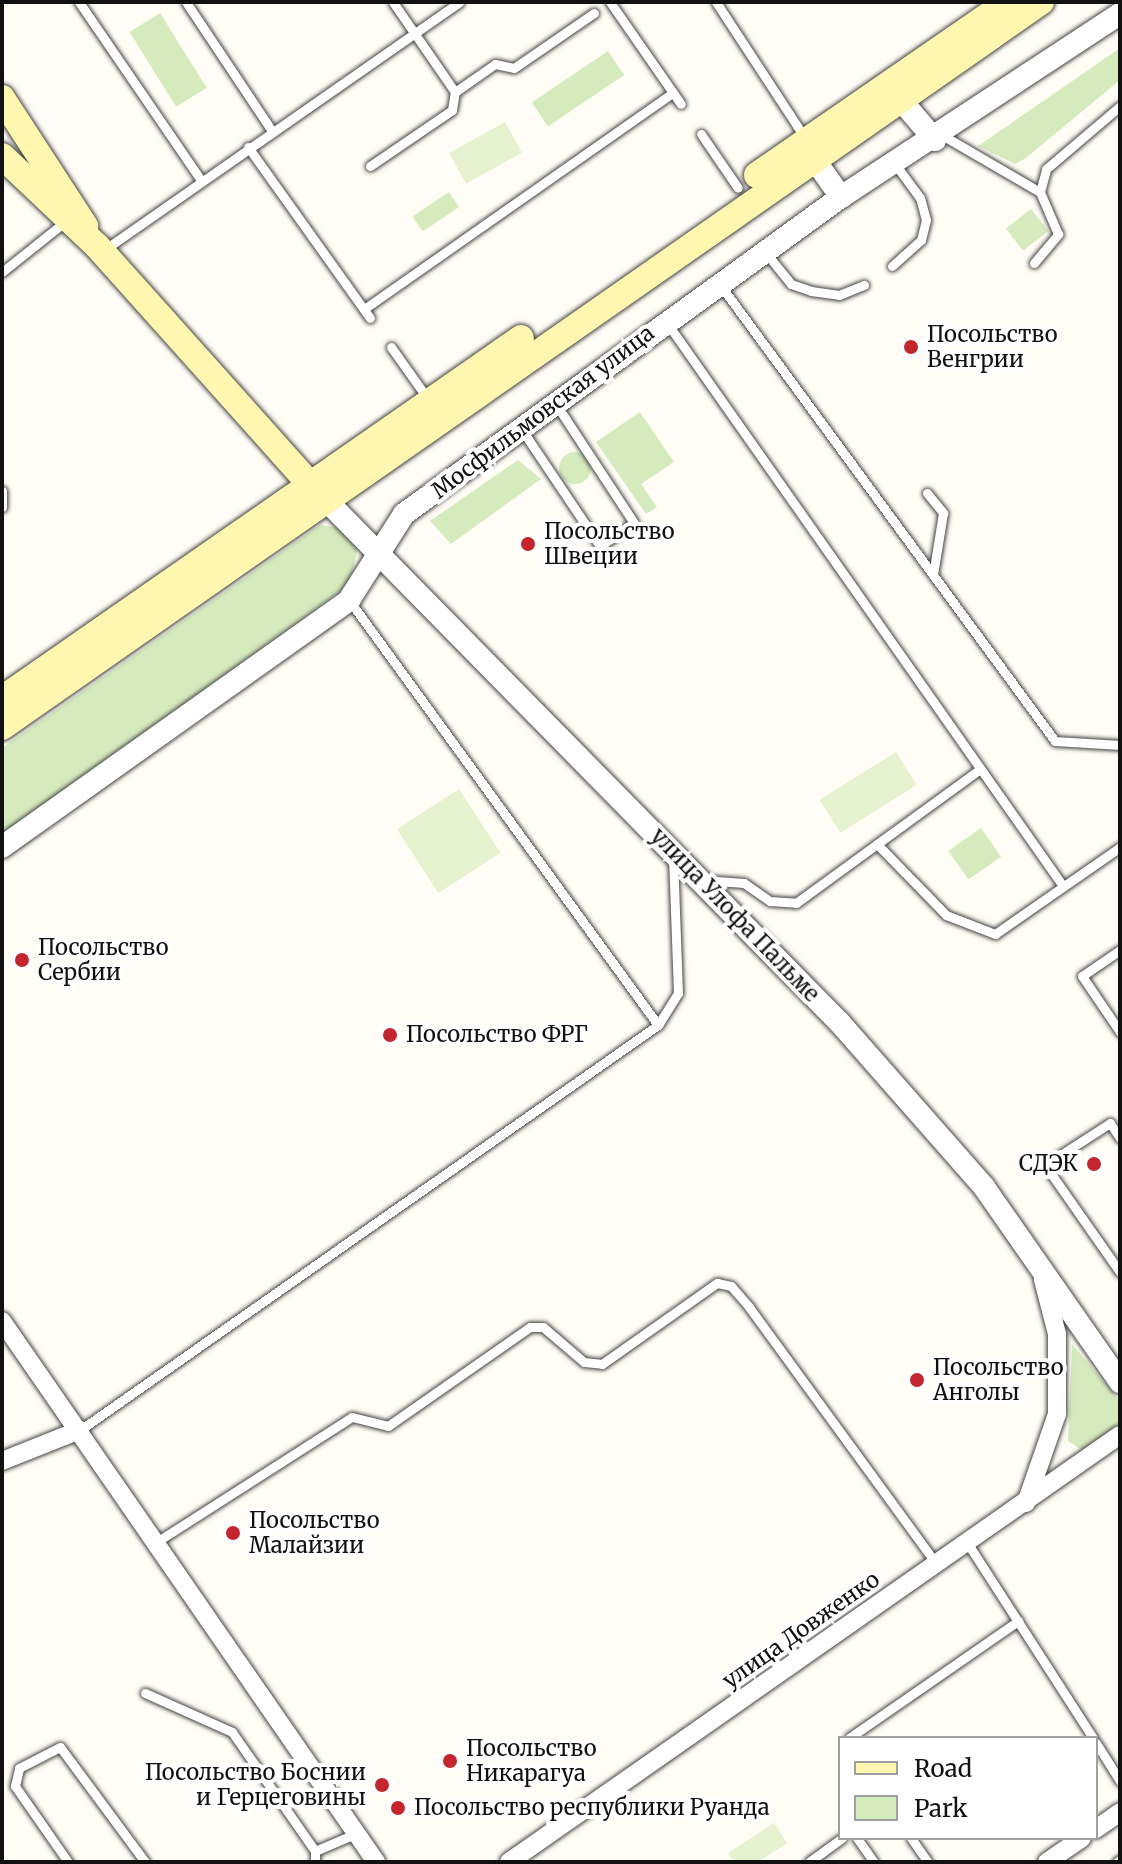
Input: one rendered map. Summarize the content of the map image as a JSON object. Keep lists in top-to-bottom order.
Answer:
{
  "streets": {
    "street": ["Мосфильмовская улица", "улица Улофа Пальме", "улица Довженко"]
  },
  "crossings": [
    ["Мосфильмовская улица", "улица Улофа Пальме"]
  ],
  "places": [
    "Посольство Венгрии",
    "Посольство Швеции",
    "Посольство Сербии",
    "Посольство ФРГ",
    "СДЭК",
    "Посольство Анголы",
    "Посольство Малайзии",
    "Посольство Никарагуа",
    "Посольство Боснии и Герцеговины",
    "Посольство республики Руанда"
  ],
  "legend": ["Road", "Park"]
}
